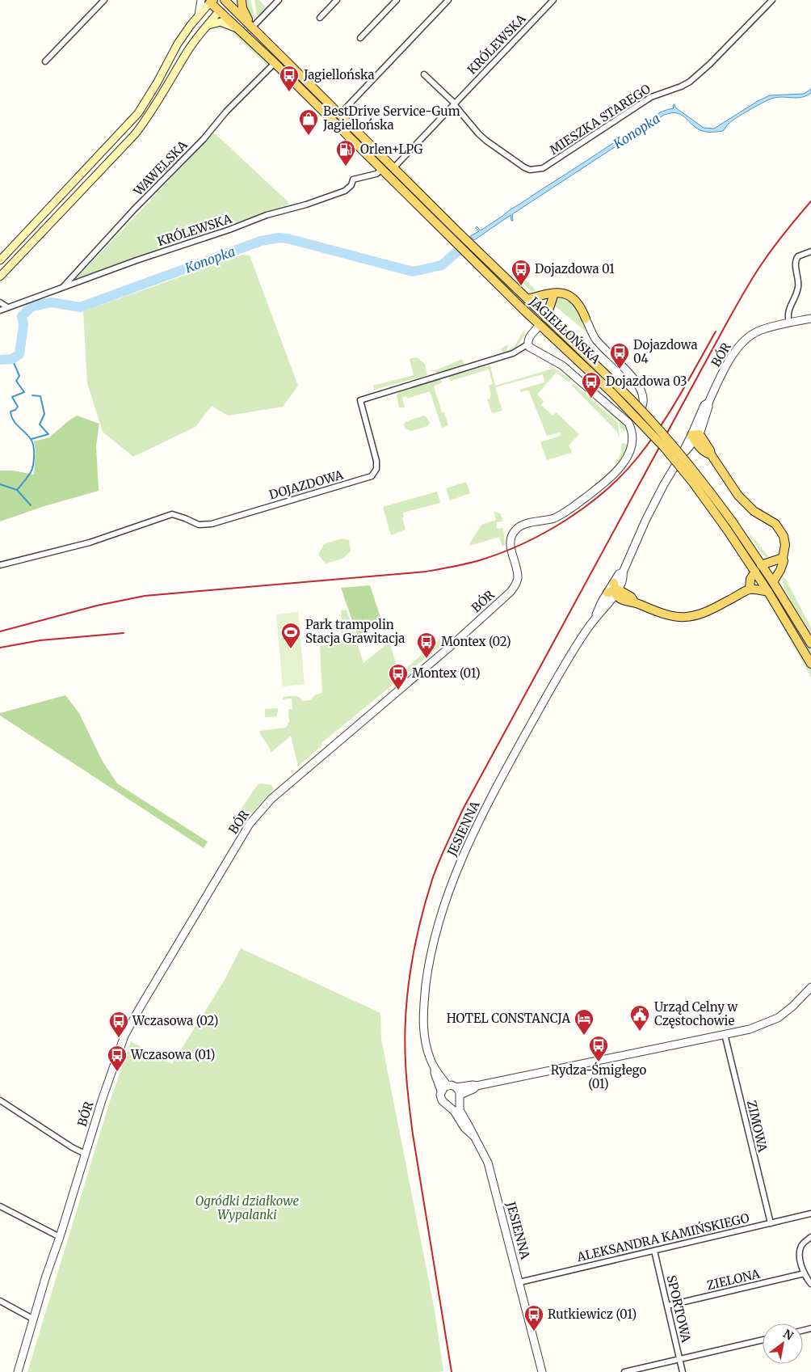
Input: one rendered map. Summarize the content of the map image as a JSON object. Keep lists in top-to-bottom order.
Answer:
{
  "streets": {
    "main road": ["JAGIELLOŃSKA"],
    "street": [
      "KRÓLEWSKA",
      "MIESZKA STAREGO",
      "WAWELSKA",
      "BÓR",
      "DOJAZDOWA",
      "JESIENNA",
      "ZIMOWA",
      "ALEKSANDRA KAMIŃSKIEGO",
      "ZIELONA",
      "SPORTOWA"
    ]
  },
  "crossings": [
    ["KRÓLEWSKA", "MIESZKA STAREGO"],
    ["KRÓLEWSKA", "WAWELSKA"],
    ["KRÓLEWSKA", "JAGIELLOŃSKA"],
    ["WAWELSKA", "JAGIELLOŃSKA"],
    ["BÓR", "JESIENNA"],
    ["JESIENNA", "ALEKSANDRA KAMIŃSKIEGO"],
    ["ZIMOWA", "ALEKSANDRA KAMIŃSKIEGO"],
    ["ALEKSANDRA KAMIŃSKIEGO", "SPORTOWA"],
    ["ZIELONA", "SPORTOWA"]
  ],
  "water": ["Konopka"],
  "parks": ["Ogródki działkowe Wypalanki"],
  "places": {
    "bus stop": [
      "Jagiellońska",
      "Dojazdowa 01",
      "Dojazdowa 04",
      "Dojazdowa 03",
      "Montex (02)",
      "Montex (01)",
      "Wczasowa (02)",
      "Rydza-Śmigłego (01)",
      "Wczasowa (01)",
      "Rutkiewicz (01)"
    ],
    "shop": ["BestDrive Service-Gum Jagiellońska"],
    "fuel station": ["Orlen+LPG"],
    "sports": ["Park trampolin Stacja Grawitacja"],
    "public building": ["Urząd Celny w Częstochowie"],
    "hotel": ["HOTEL CONSTANCJA"]
  },
  "north": "top right"
}
